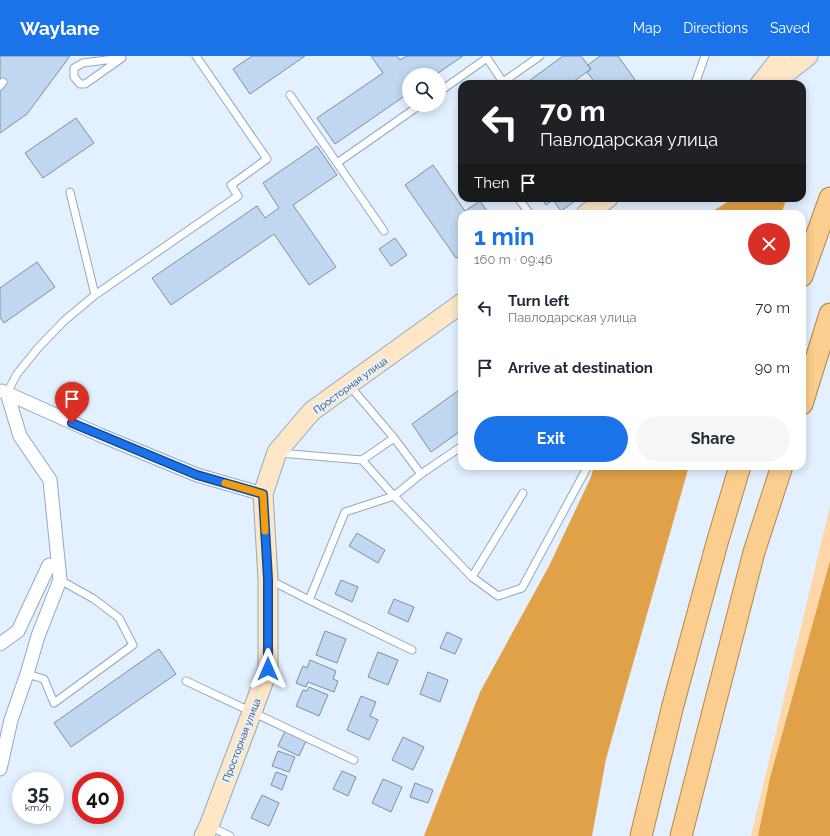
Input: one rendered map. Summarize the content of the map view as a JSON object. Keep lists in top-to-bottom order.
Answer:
{
  "streets": {
    "street": ["Просторная улица"]
  },
  "page": {
    "header": "Waylane",
    "nav": ["Map", "Directions", "Saved"],
    "turn": ["70 m", "Павлодарская улица"],
    "then": "Then",
    "heading": ["1 min", "160 m · 09:46"],
    "list": [
      {
        "name": "Turn left",
        "note": "Павлодарская улица",
        "value": "70 m"
      },
      {
        "name": "Arrive at destination",
        "value": "90 m"
      }
    ],
    "buttons": ["Exit", "Share"],
    "speed": "35 km/h",
    "limit": "40"
  }
}
